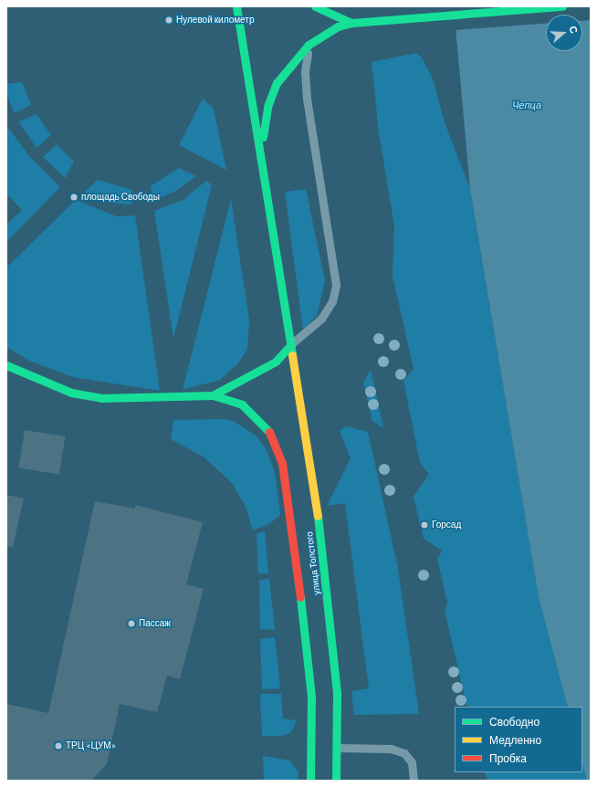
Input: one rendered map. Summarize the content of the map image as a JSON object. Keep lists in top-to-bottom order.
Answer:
{
  "streets": {
    "main road": ["улица Толстого"]
  },
  "water": ["Чепца"],
  "places": [
    "Нулевой километр",
    "площадь Свободы",
    "Горсад",
    "Пассаж",
    "ТРЦ «ЦУМ»"
  ],
  "legend": ["Свободно", "Медленно", "Пробка"],
  "north": "right"
}
